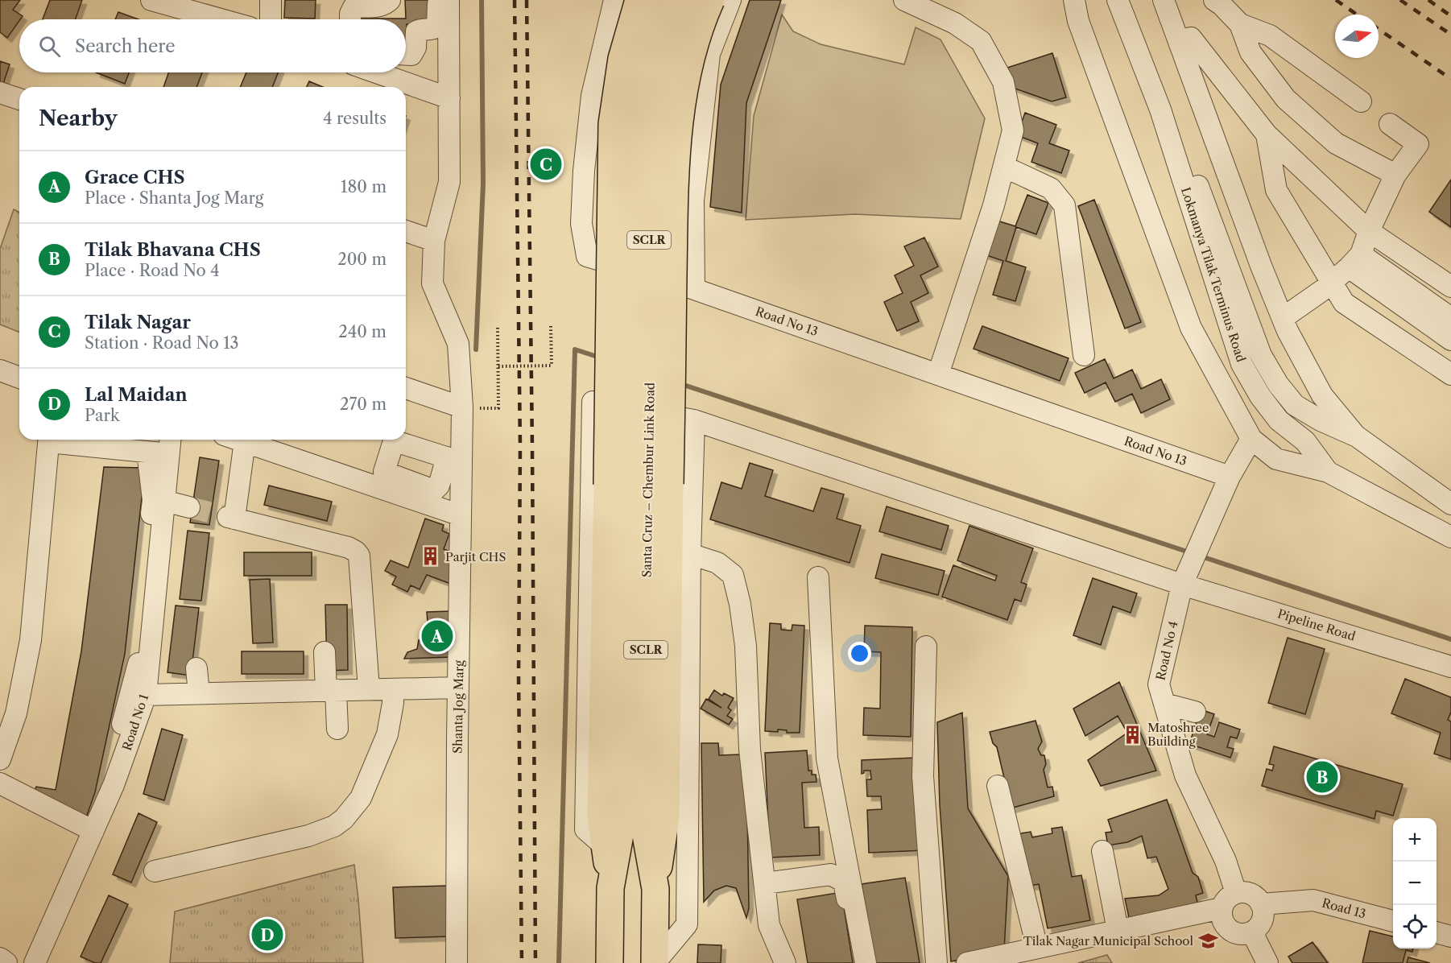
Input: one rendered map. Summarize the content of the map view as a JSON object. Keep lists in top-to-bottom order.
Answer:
{
  "streets": {
    "highway": ["SCLR", "Santa Cruz – Chembur Link Road"],
    "street": [
      "Lokmanya Tilak Terminus Road",
      "Road No 13",
      "Pipeline Road",
      "Road No 4",
      "Shanta Jog Marg",
      "Road No 1",
      "Road 13"
    ]
  },
  "crossings": [
    ["Road No 13", "Road No 4"],
    ["Pipeline Road", "Road No 4"],
    ["Road No 4", "Road 13"]
  ],
  "places": {
    "building": ["Parjit CHS", "Matoshree Building"],
    "school or university": ["Tilak Nagar Municipal School"]
  },
  "north": "right",
  "page": {
    "search": "Search here",
    "heading": ["Nearby", "4 results"],
    "pins": [
      "C",
      "A",
      "B",
      "D"
    ],
    "list": [
      {
        "mark": "A",
        "name": "Grace CHS",
        "note": "Place · Shanta Jog Marg",
        "value": "180 m"
      },
      {
        "mark": "B",
        "name": "Tilak Bhavana CHS",
        "note": "Place · Road No 4",
        "value": "200 m"
      },
      {
        "mark": "C",
        "name": "Tilak Nagar",
        "note": "Station · Road No 13",
        "value": "240 m"
      },
      {
        "mark": "D",
        "name": "Lal Maidan",
        "note": "Park",
        "value": "270 m"
      }
    ],
    "map_buttons": ["+", "−"]
  }
}
